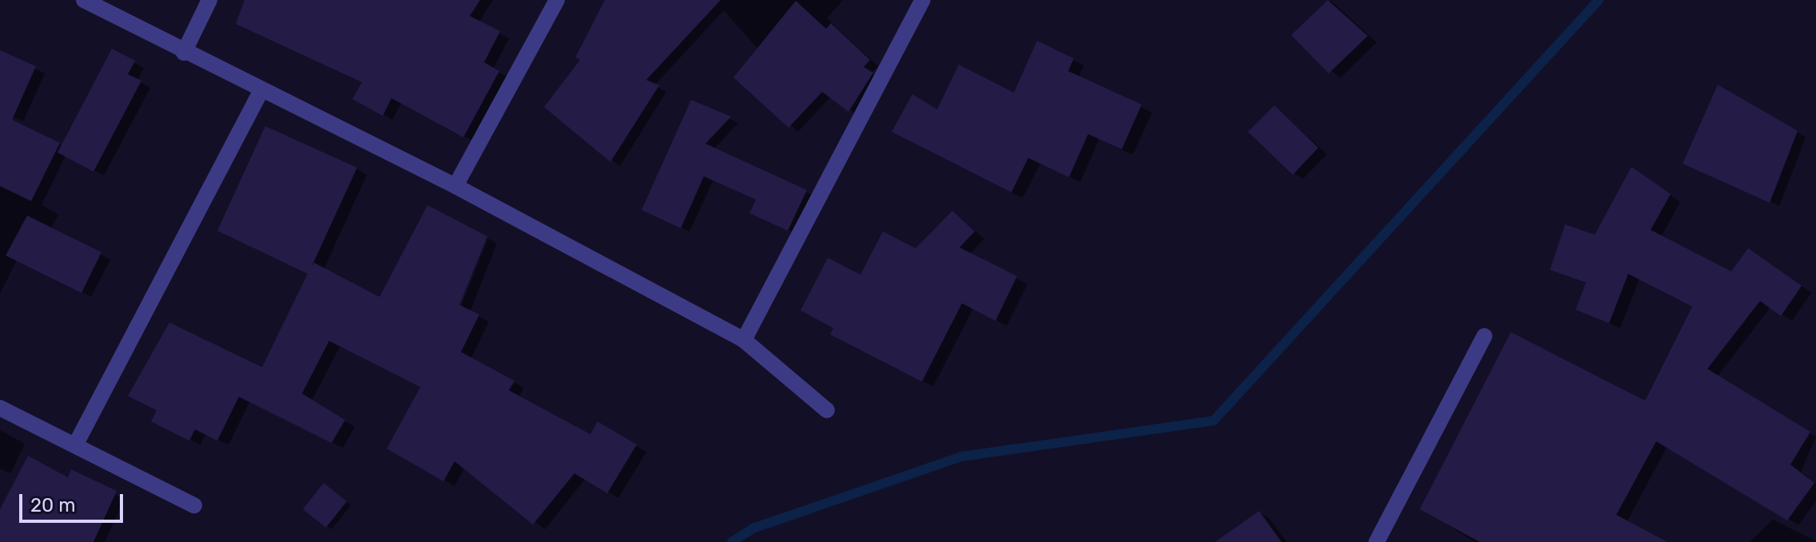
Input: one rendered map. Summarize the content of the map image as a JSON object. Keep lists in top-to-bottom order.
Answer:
{
  "scale_bar": "20 m"
}
